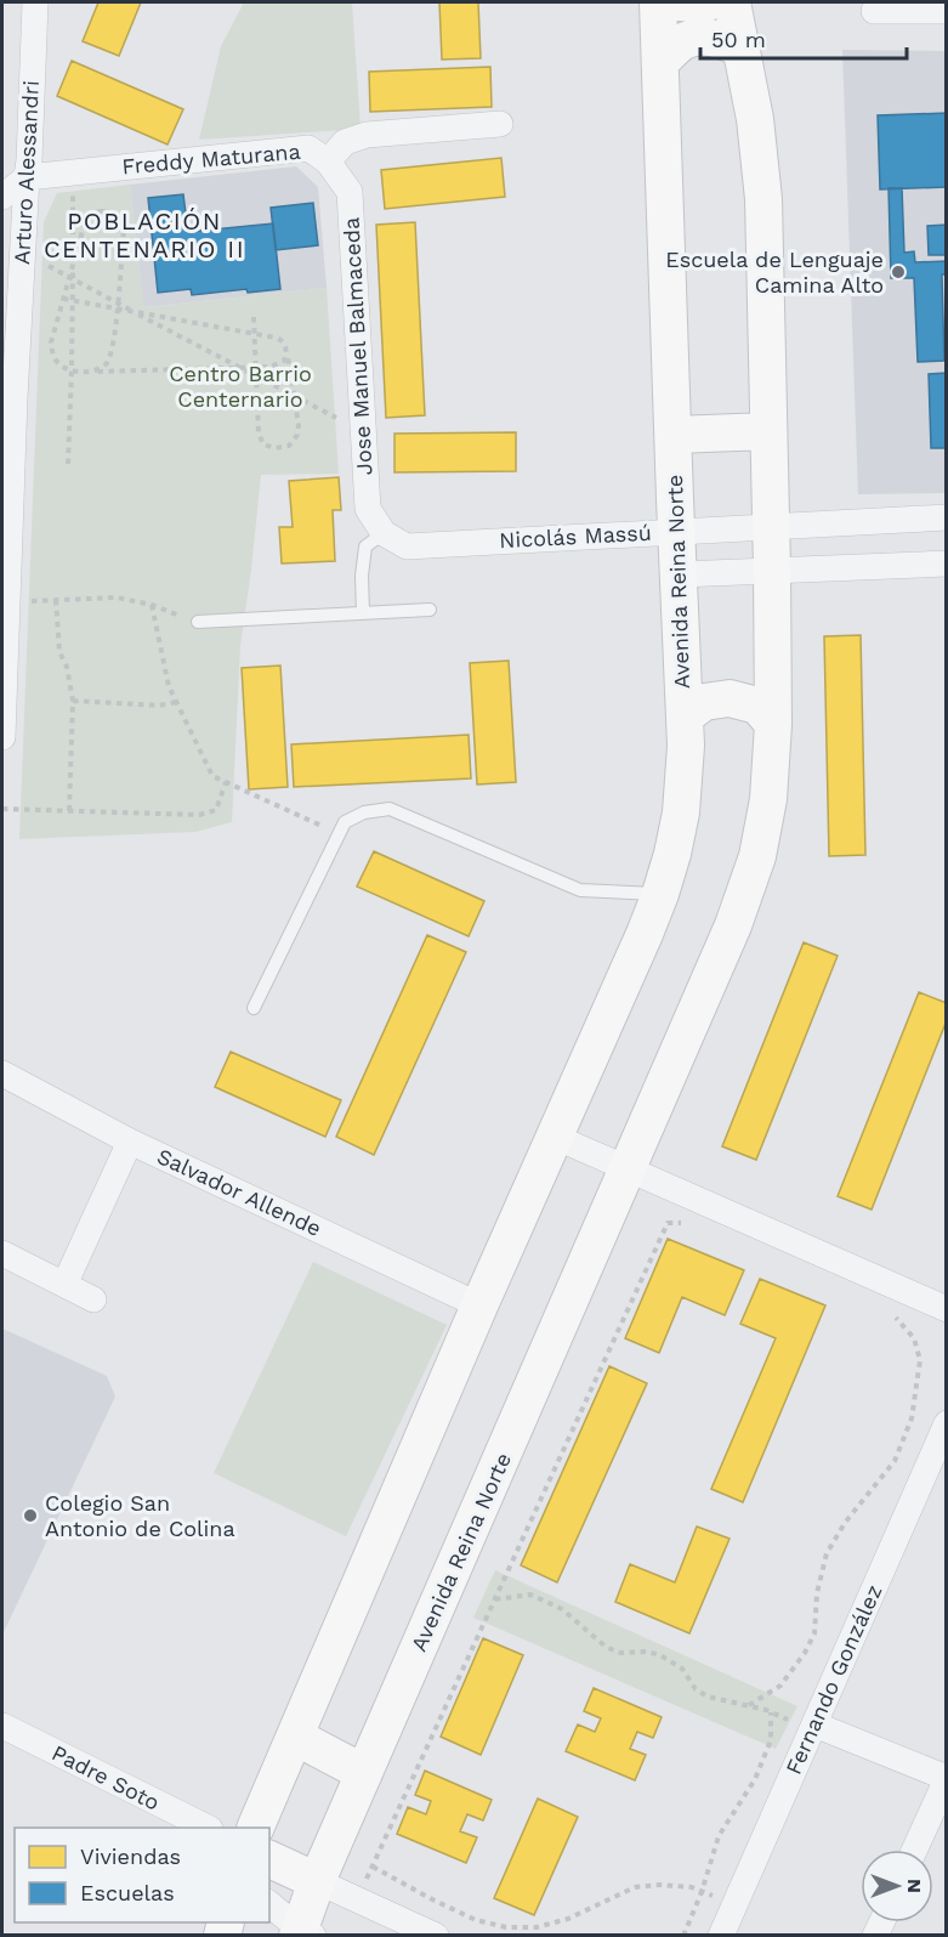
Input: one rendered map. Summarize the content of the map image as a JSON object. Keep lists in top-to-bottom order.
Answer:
{
  "streets": {
    "street": [
      "Freddy Maturana",
      "Arturo Alessandri",
      "Jose Manuel Balmaceda",
      "Nicolás Massú",
      "Avenida Reina Norte",
      "Salvador Allende",
      "Fernando González",
      "Padre Soto"
    ]
  },
  "crossings": [
    ["Freddy Maturana", "Arturo Alessandri"],
    ["Freddy Maturana", "Jose Manuel Balmaceda"],
    ["Jose Manuel Balmaceda", "Nicolás Massú"],
    ["Nicolás Massú", "Avenida Reina Norte"],
    ["Avenida Reina Norte", "Salvador Allende"]
  ],
  "districts": ["POBLACIÓN CENTENARIO II"],
  "parks": ["Centro Barrio Centernario"],
  "places": ["Escuela de Lenguaje Camina Alto", "Colegio San Antonio de Colina"],
  "legend": ["Viviendas", "Escuelas"],
  "scale_bar": "50 m",
  "north": "right"
}
